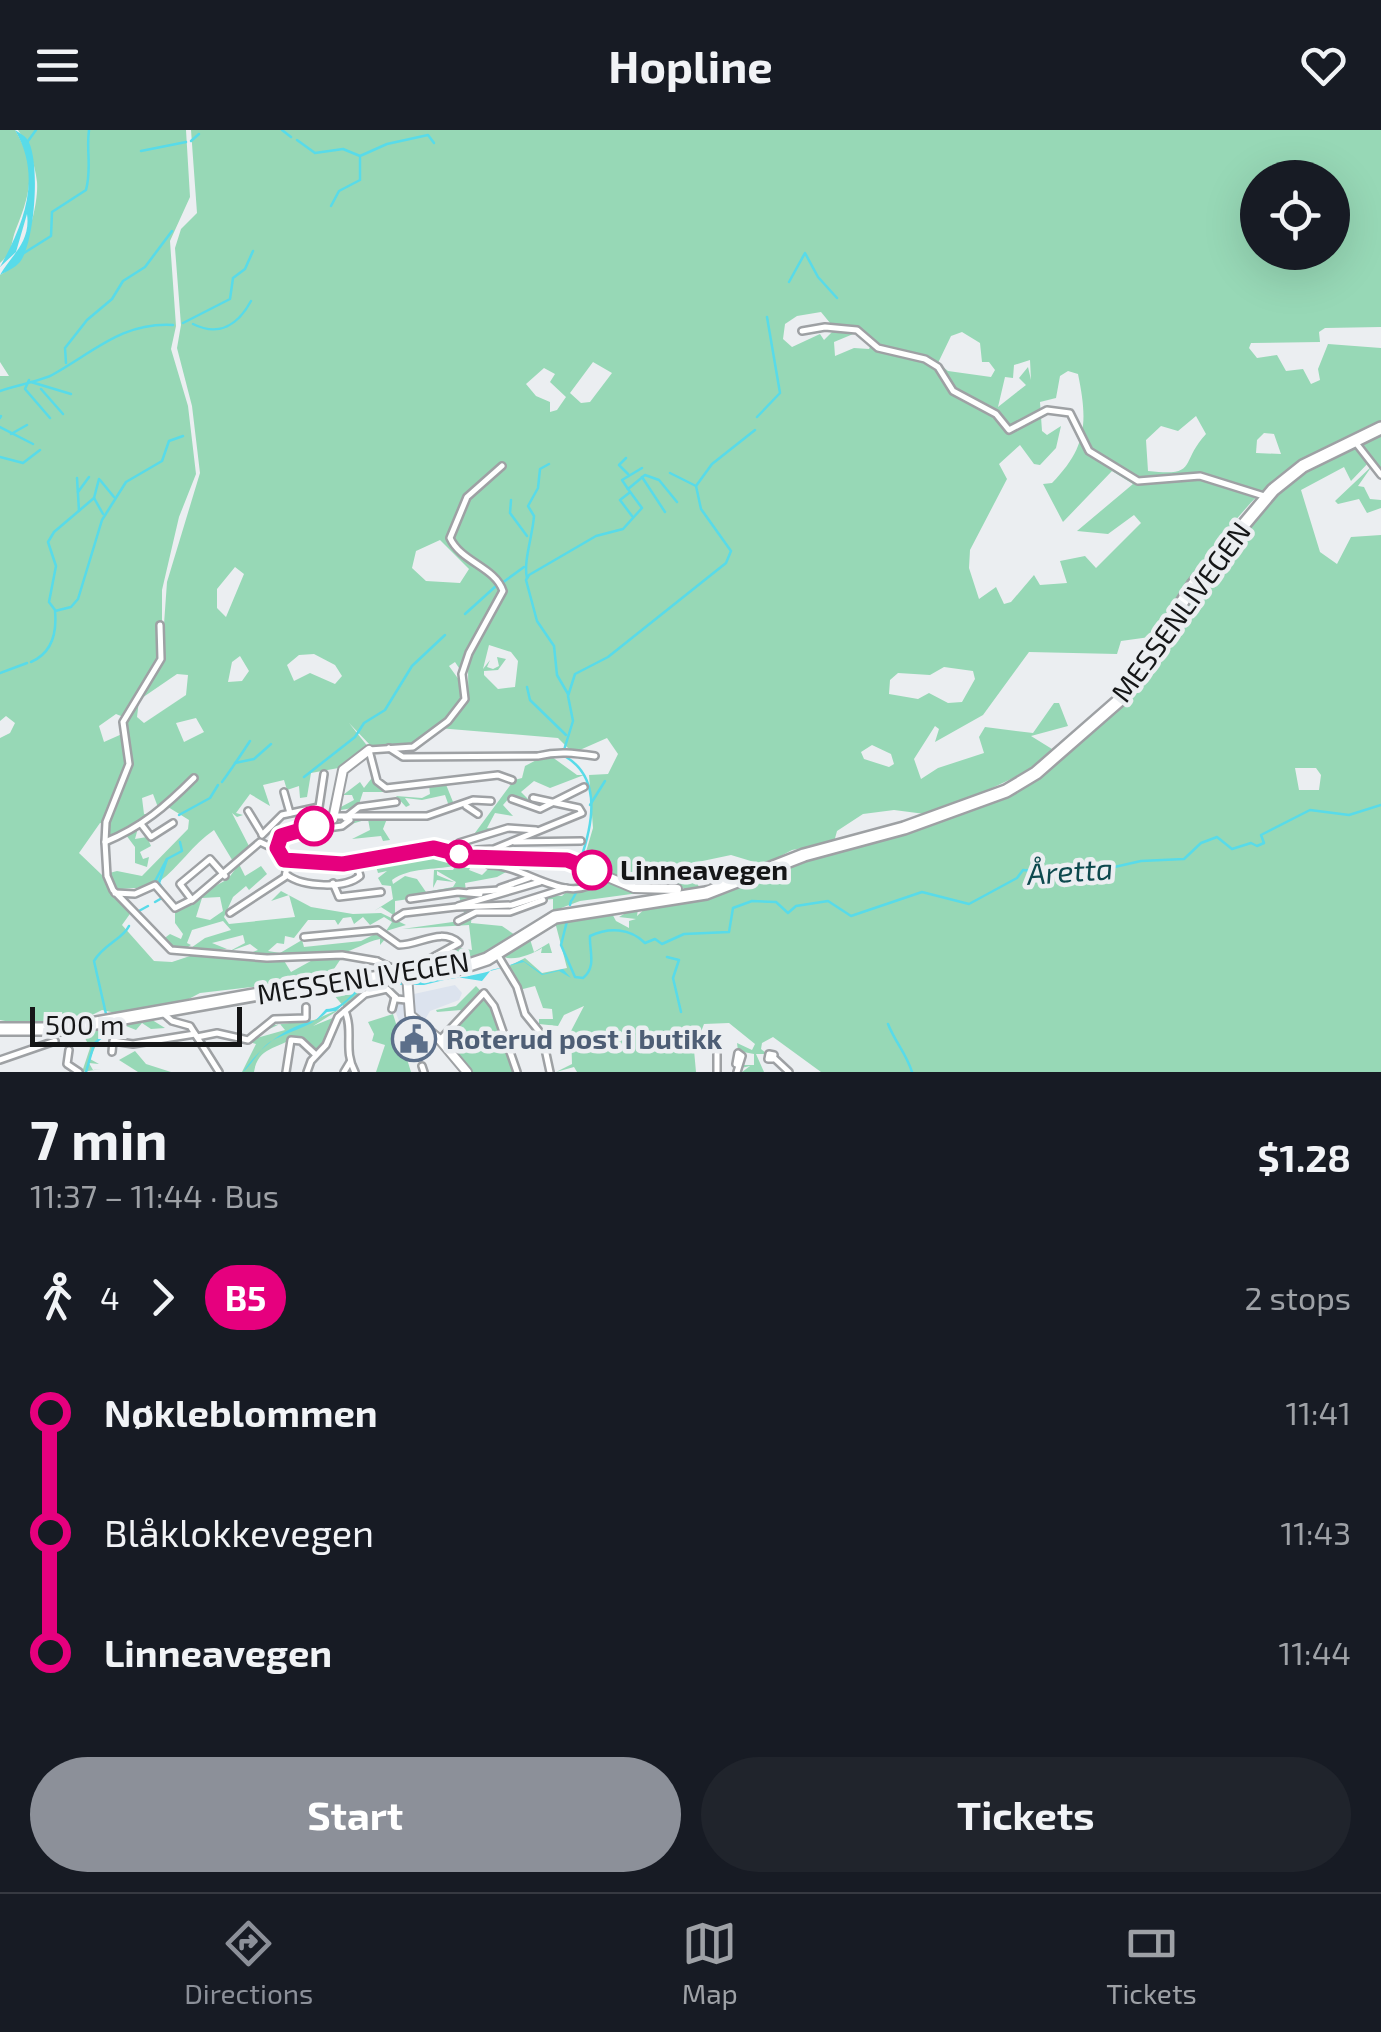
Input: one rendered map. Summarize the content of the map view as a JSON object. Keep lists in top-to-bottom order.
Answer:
{
  "streets": {
    "main road": ["MESSENLIVEGEN"]
  },
  "water": ["Åretta"],
  "places": {
    "other": ["Linneavegen"],
    "public building": ["Roterud post i butikk"]
  },
  "lines": ["bus line B5"],
  "scale_bar": "500 m",
  "page": {
    "header": "Hopline",
    "scale": "500 m",
    "heading": ["7 min", "11:37 – 11:44 · Bus", "$1.28"],
    "legs": ["4", "B5", "2 stops"],
    "list": [
      {
        "name": "Nøkleblommen",
        "value": "11:41"
      },
      {
        "name": "Blåklokkevegen",
        "value": "11:43"
      },
      {
        "name": "Linneavegen",
        "value": "11:44"
      }
    ],
    "buttons": ["Start", "Tickets"],
    "tabs": ["Directions", "Map", "Tickets"]
  }
}
